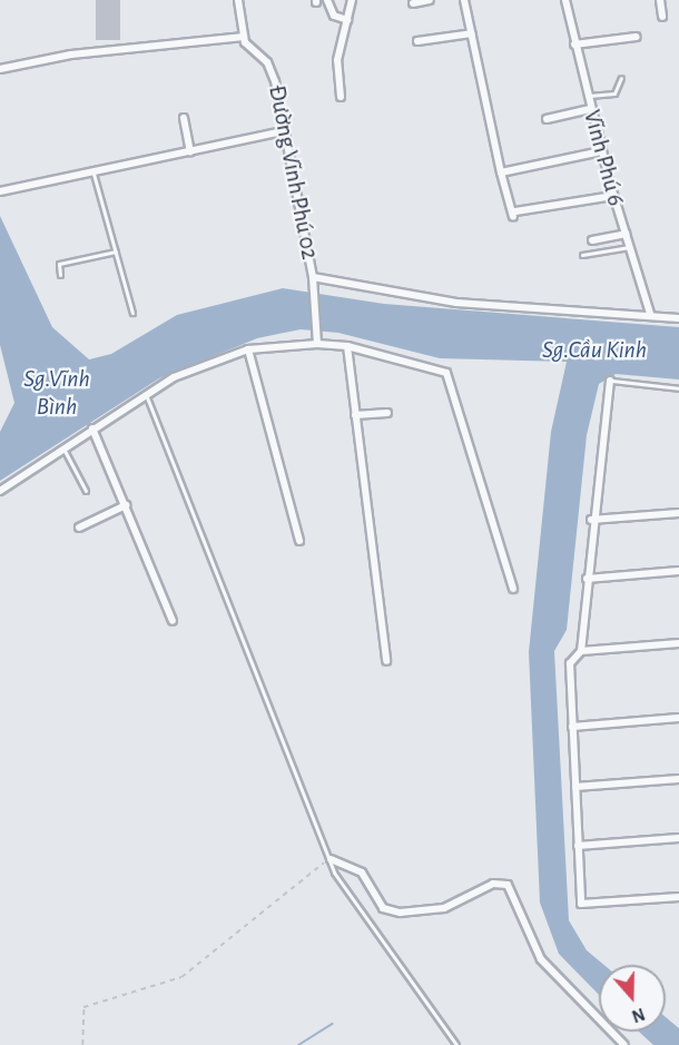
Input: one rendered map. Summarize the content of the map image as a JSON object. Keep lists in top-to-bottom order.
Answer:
{
  "streets": {
    "street": ["Vĩnh Phú 6", "Đường Vĩnh Phú 02"]
  },
  "water": ["Sg.Cầu Kinh", "Sg.Vĩnh Bình"],
  "north": "bottom"
}
